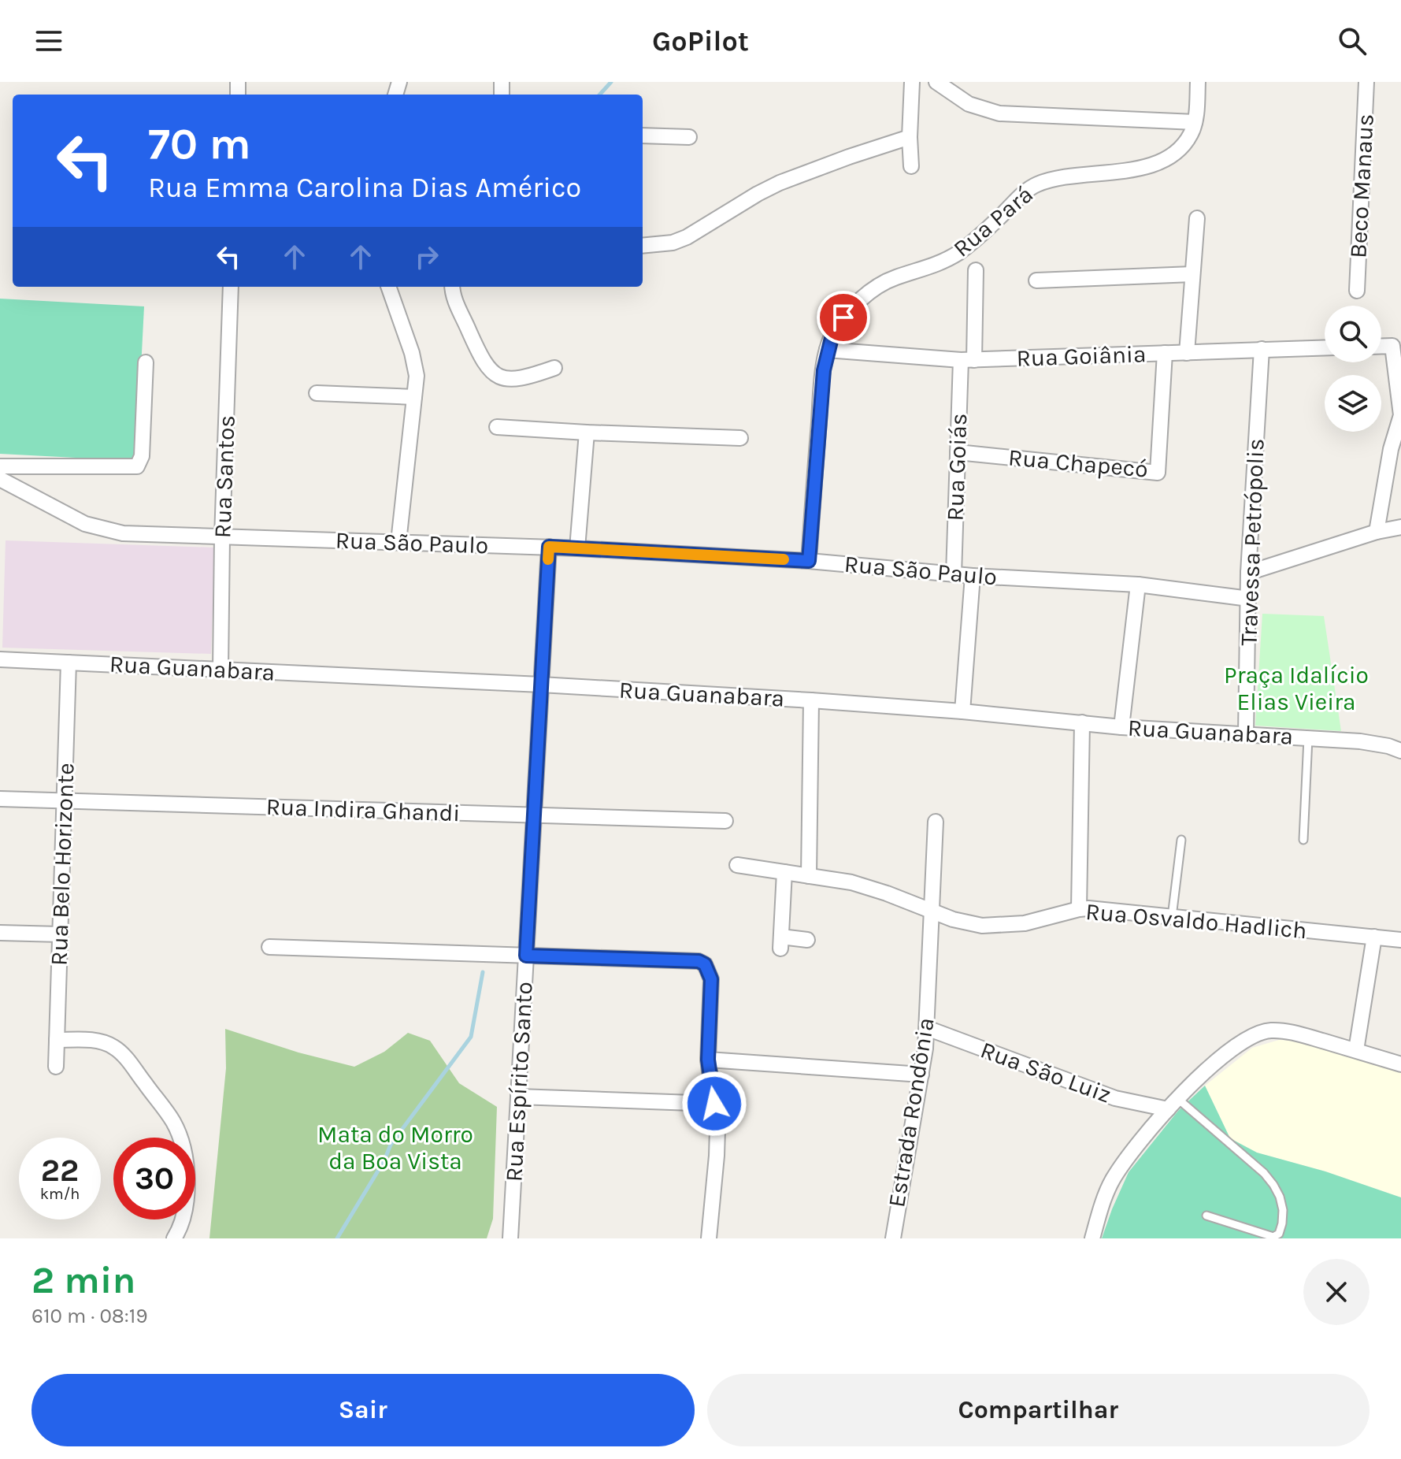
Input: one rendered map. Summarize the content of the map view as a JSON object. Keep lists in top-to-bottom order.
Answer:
{
  "streets": {
    "street": [
      "Beco Manaus",
      "Rua Pará",
      "Rua Goiânia",
      "Rua Chapecó",
      "Rua Goiás",
      "Rua Santos",
      "Travessa Petrópolis",
      "Rua São Paulo",
      "Rua Guanabara",
      "Rua Indira Ghandi",
      "Rua Belo Horizonte",
      "Rua Osvaldo Hadlich",
      "Rua São Luiz",
      "Rua Espírito Santo",
      "Estrada Rondônia"
    ]
  },
  "crossings": [
    ["Rua Pará", "Rua Goiânia"],
    ["Rua Pará", "Rua São Paulo"],
    ["Rua Goiânia", "Rua Chapecó"],
    ["Rua Goiânia", "Rua Goiás"],
    ["Rua Goiânia", "Travessa Petrópolis"],
    ["Rua Chapecó", "Rua Goiás"],
    ["Rua Goiás", "Rua São Paulo"],
    ["Rua Santos", "Rua São Paulo"],
    ["Rua Santos", "Rua Guanabara"],
    ["Travessa Petrópolis", "Rua São Paulo"],
    ["Travessa Petrópolis", "Rua Guanabara"],
    ["Rua São Paulo", "Rua Espírito Santo"],
    ["Rua Guanabara", "Rua Belo Horizonte"],
    ["Rua Guanabara", "Rua Espírito Santo"],
    ["Rua Indira Ghandi", "Rua Belo Horizonte"],
    ["Rua Indira Ghandi", "Rua Espírito Santo"],
    ["Rua Osvaldo Hadlich", "Estrada Rondônia"],
    ["Rua São Luiz", "Estrada Rondônia"]
  ],
  "parks": ["Praça Idalício Elias Vieira", "Mata do Morro da Boa Vista"],
  "page": {
    "header": "GoPilot",
    "turn": ["70 m", "Rua Emma Carolina Dias Américo"],
    "speed": "22 km/h",
    "limit": "30",
    "heading": ["2 min", "610 m · 08:19"],
    "buttons": ["Sair", "Compartilhar"]
  }
}
